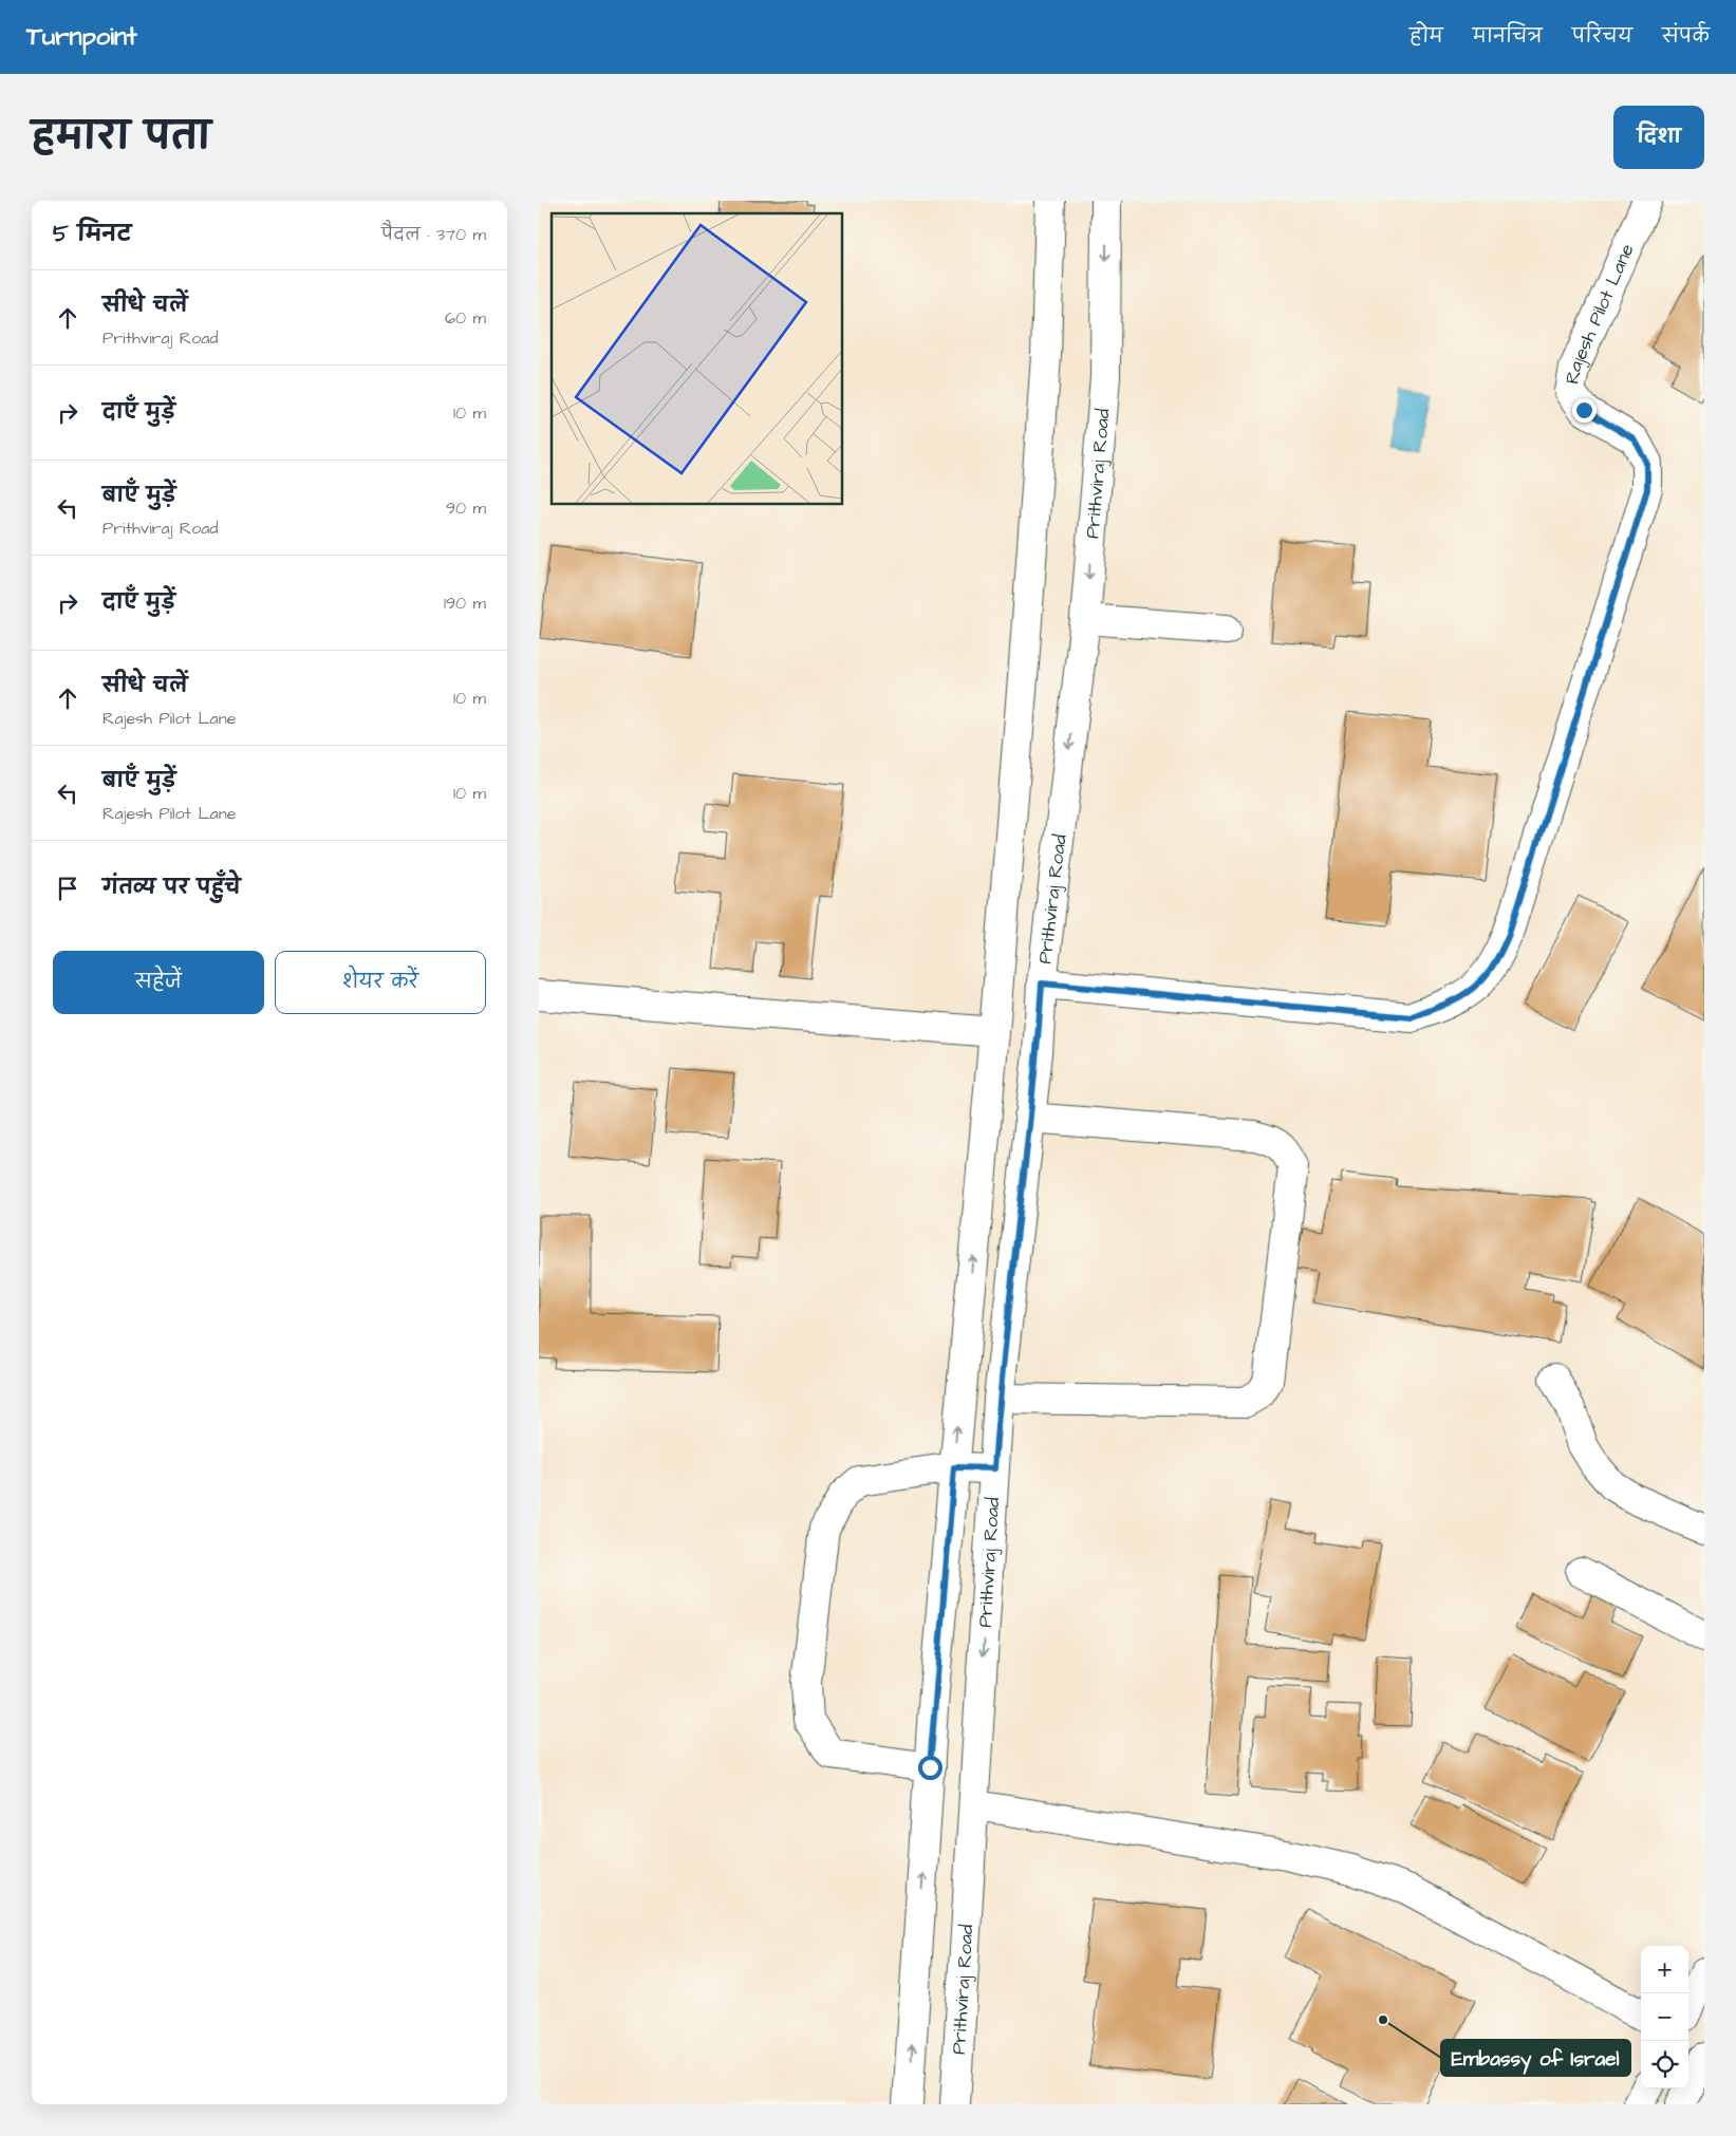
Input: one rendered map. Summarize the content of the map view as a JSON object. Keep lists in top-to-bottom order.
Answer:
{
  "streets": {
    "main road": ["Rajesh Pilot Lane", "Prithviraj Road"]
  },
  "crossings": [
    ["Rajesh Pilot Lane", "Prithviraj Road"]
  ],
  "places": ["Embassy of Israel"],
  "page": {
    "header": "Turnpoint",
    "nav": [
      "होम",
      "मानचित्र",
      "परिचय",
      "संपर्क"
    ],
    "title": "हमारा पता",
    "buttons": [
      "दिशा",
      ["सहेजें", "शेयर करें"]
    ],
    "heading": ["5 मिनट", "पैदल · 370 m"],
    "list": [
      ["सीधे चलें", "Prithviraj Road", "60 m"],
      ["दाएँ मुड़ें", "10 m"],
      ["बाएँ मुड़ें", "Prithviraj Road", "90 m"],
      ["दाएँ मुड़ें", "190 m"],
      ["सीधे चलें", "Rajesh Pilot Lane", "10 m"],
      ["बाएँ मुड़ें", "Rajesh Pilot Lane", "10 m"],
      "गंतव्य पर पहुँचे"
    ],
    "map_buttons": ["+", "−"]
  }
}
